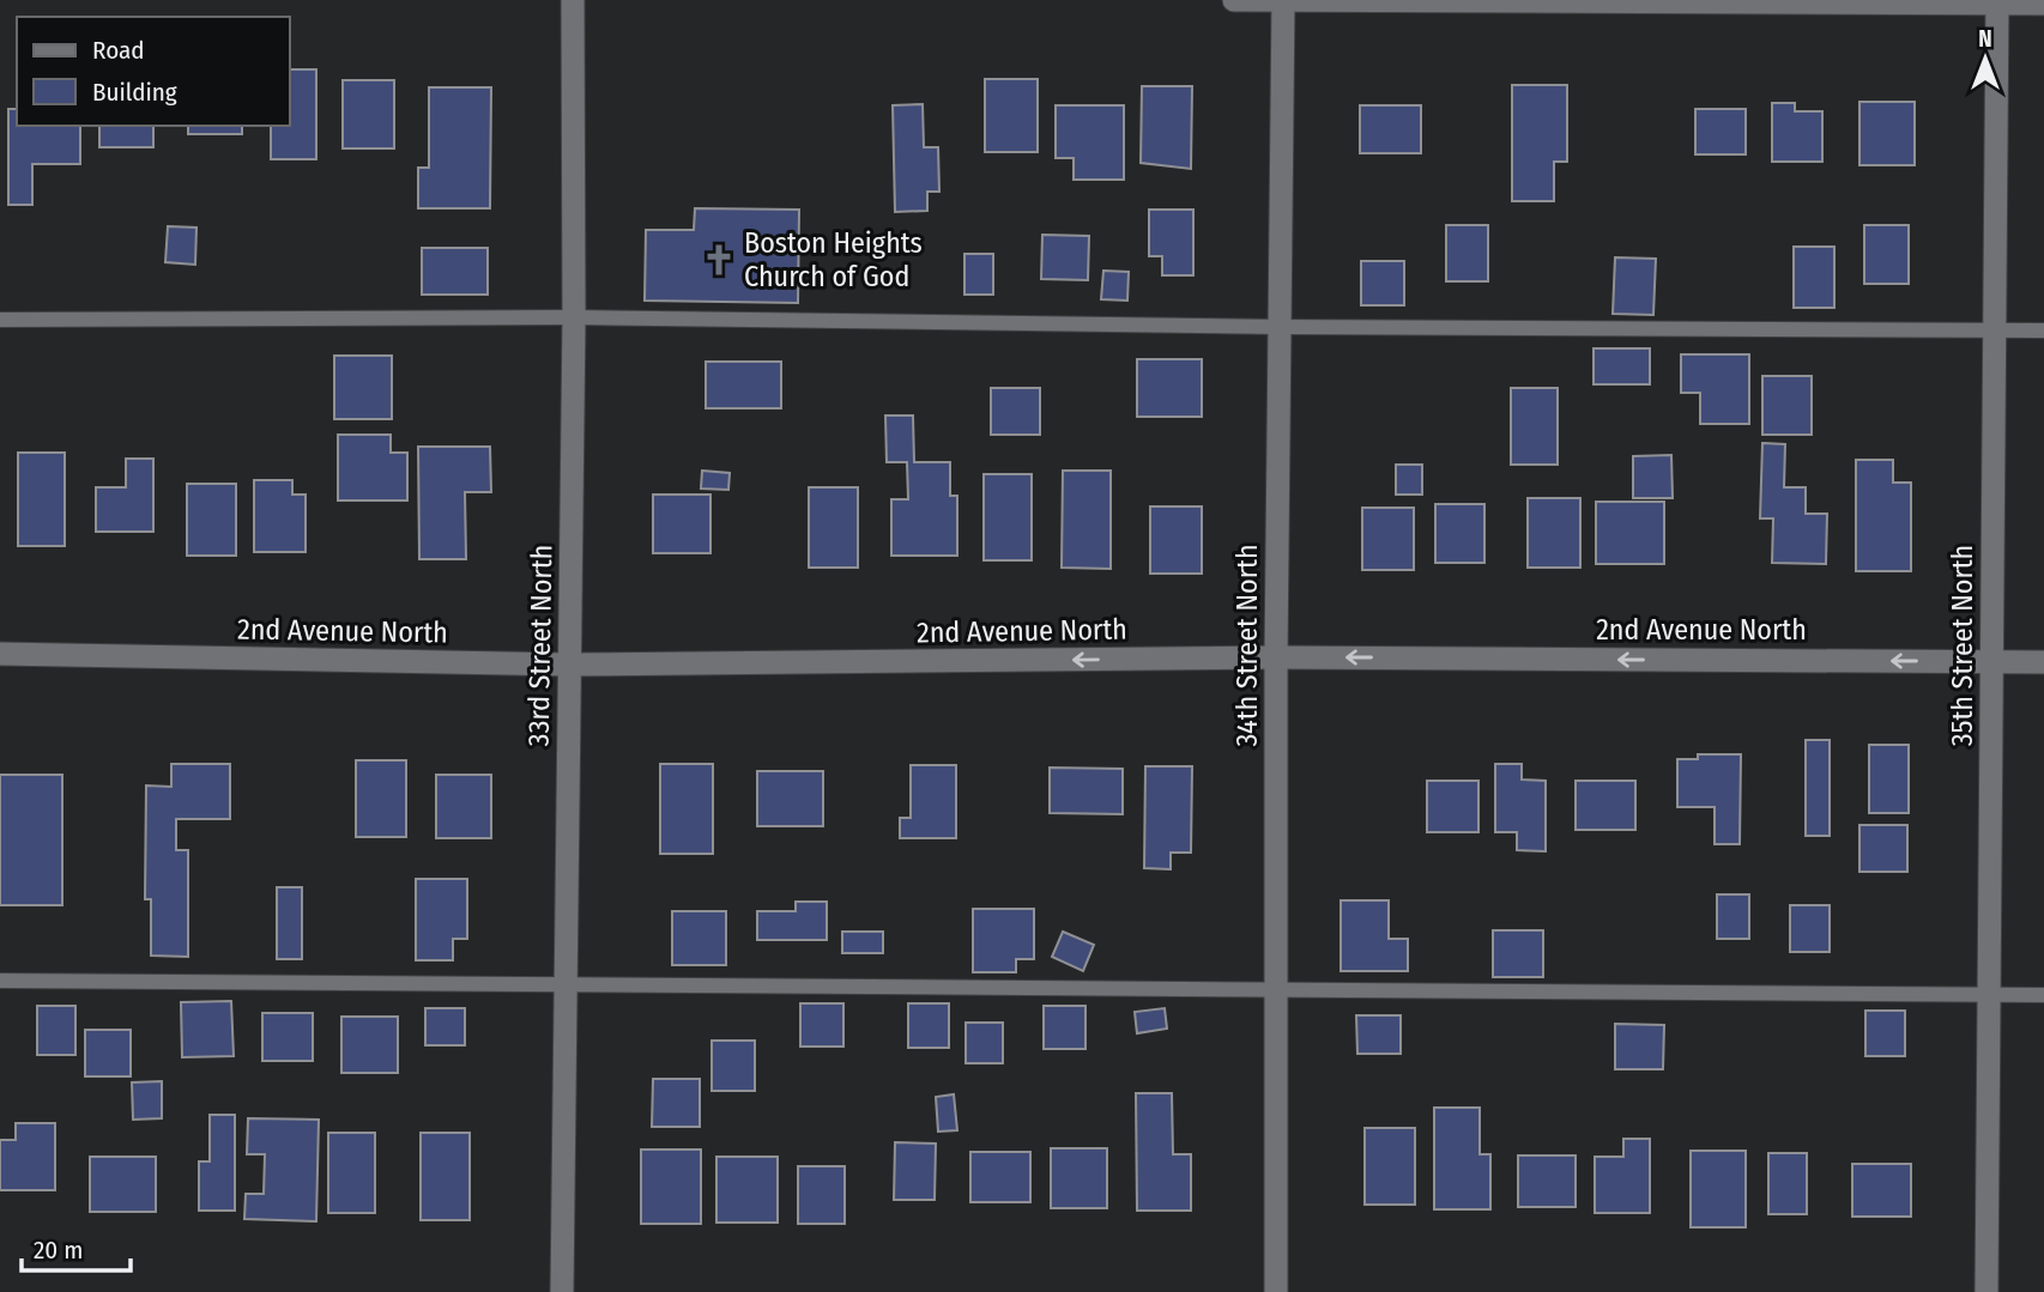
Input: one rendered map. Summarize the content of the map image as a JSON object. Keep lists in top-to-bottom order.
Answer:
{
  "streets": {
    "street": [
      "2nd Avenue North",
      "33rd Street North",
      "34th Street North",
      "35th Street North"
    ]
  },
  "crossings": [
    ["2nd Avenue North", "33rd Street North"],
    ["2nd Avenue North", "34th Street North"],
    ["2nd Avenue North", "35th Street North"]
  ],
  "one_way": ["2nd Avenue North"],
  "places": {
    "church": ["Boston Heights Church of God"]
  },
  "legend": ["Road", "Building"],
  "scale_bar": "20 m",
  "north": "top"
}
